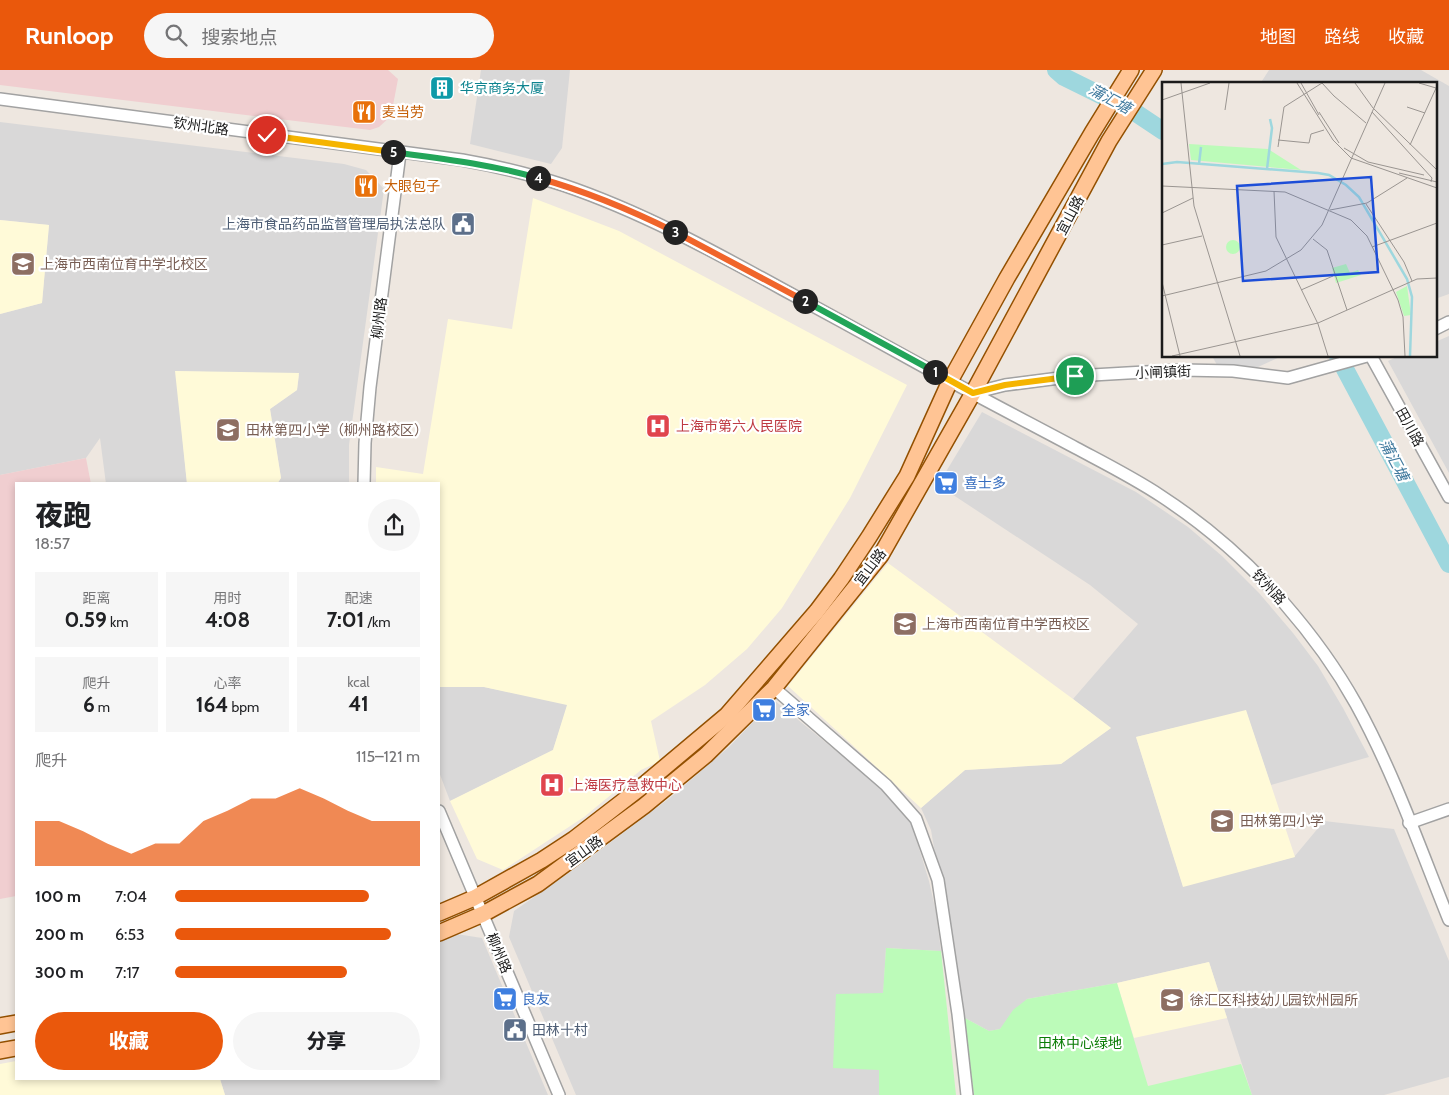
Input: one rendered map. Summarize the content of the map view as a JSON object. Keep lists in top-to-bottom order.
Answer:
{
  "streets": {
    "main road": ["宜山路"],
    "street": [
      "钦州北路",
      "柳州路",
      "小闸镇街",
      "田川路",
      "钦州路"
    ]
  },
  "crossings": [
    ["钦州北路", "宜山路"],
    ["钦州北路", "柳州路"],
    ["钦州北路", "钦州路"],
    ["宜山路", "柳州路"],
    ["宜山路", "小闸镇街"],
    ["宜山路", "钦州路"],
    ["小闸镇街", "钦州路"]
  ],
  "water": ["蒲汇塘"],
  "parks": ["田林中心绿地"],
  "places": {
    "building": ["华京商务大厦"],
    "restaurant": ["麦当劳", "大眼包子"],
    "public building": ["上海市食品药品监督管理局执法总队", "田林十村"],
    "school or university": [
      "上海市西南位育中学北校区",
      "田林第四小学（柳州路校区）",
      "上海市西南位育中学西校区",
      "田林第四小学",
      "徐汇区科技幼儿园钦州园所"
    ],
    "hospital": ["上海市第六人民医院", "上海医疗急救中心"],
    "supermarket": ["喜士多", "全家", "良友"]
  },
  "page": {
    "header": "Runloop",
    "search": "搜索地点",
    "nav": ["地图", "路线", "收藏"],
    "pins": [
      "5",
      "4",
      "3",
      "2",
      "1"
    ],
    "heading": ["夜跑", "18:57"],
    "stats": [
      ["距离", "0.59 km"],
      ["用时", "4:08"],
      ["配速", "7:01 /km"],
      ["爬升", "6 m"],
      ["心率", "164 bpm"],
      ["kcal", "41"]
    ],
    "chart": ["爬升", "115–121 m"],
    "list": [
      {
        "name": "100 m",
        "note": "7:04"
      },
      {
        "name": "200 m",
        "note": "6:53"
      },
      {
        "name": "300 m",
        "note": "7:17"
      }
    ],
    "buttons": ["收藏", "分享"]
  }
}
